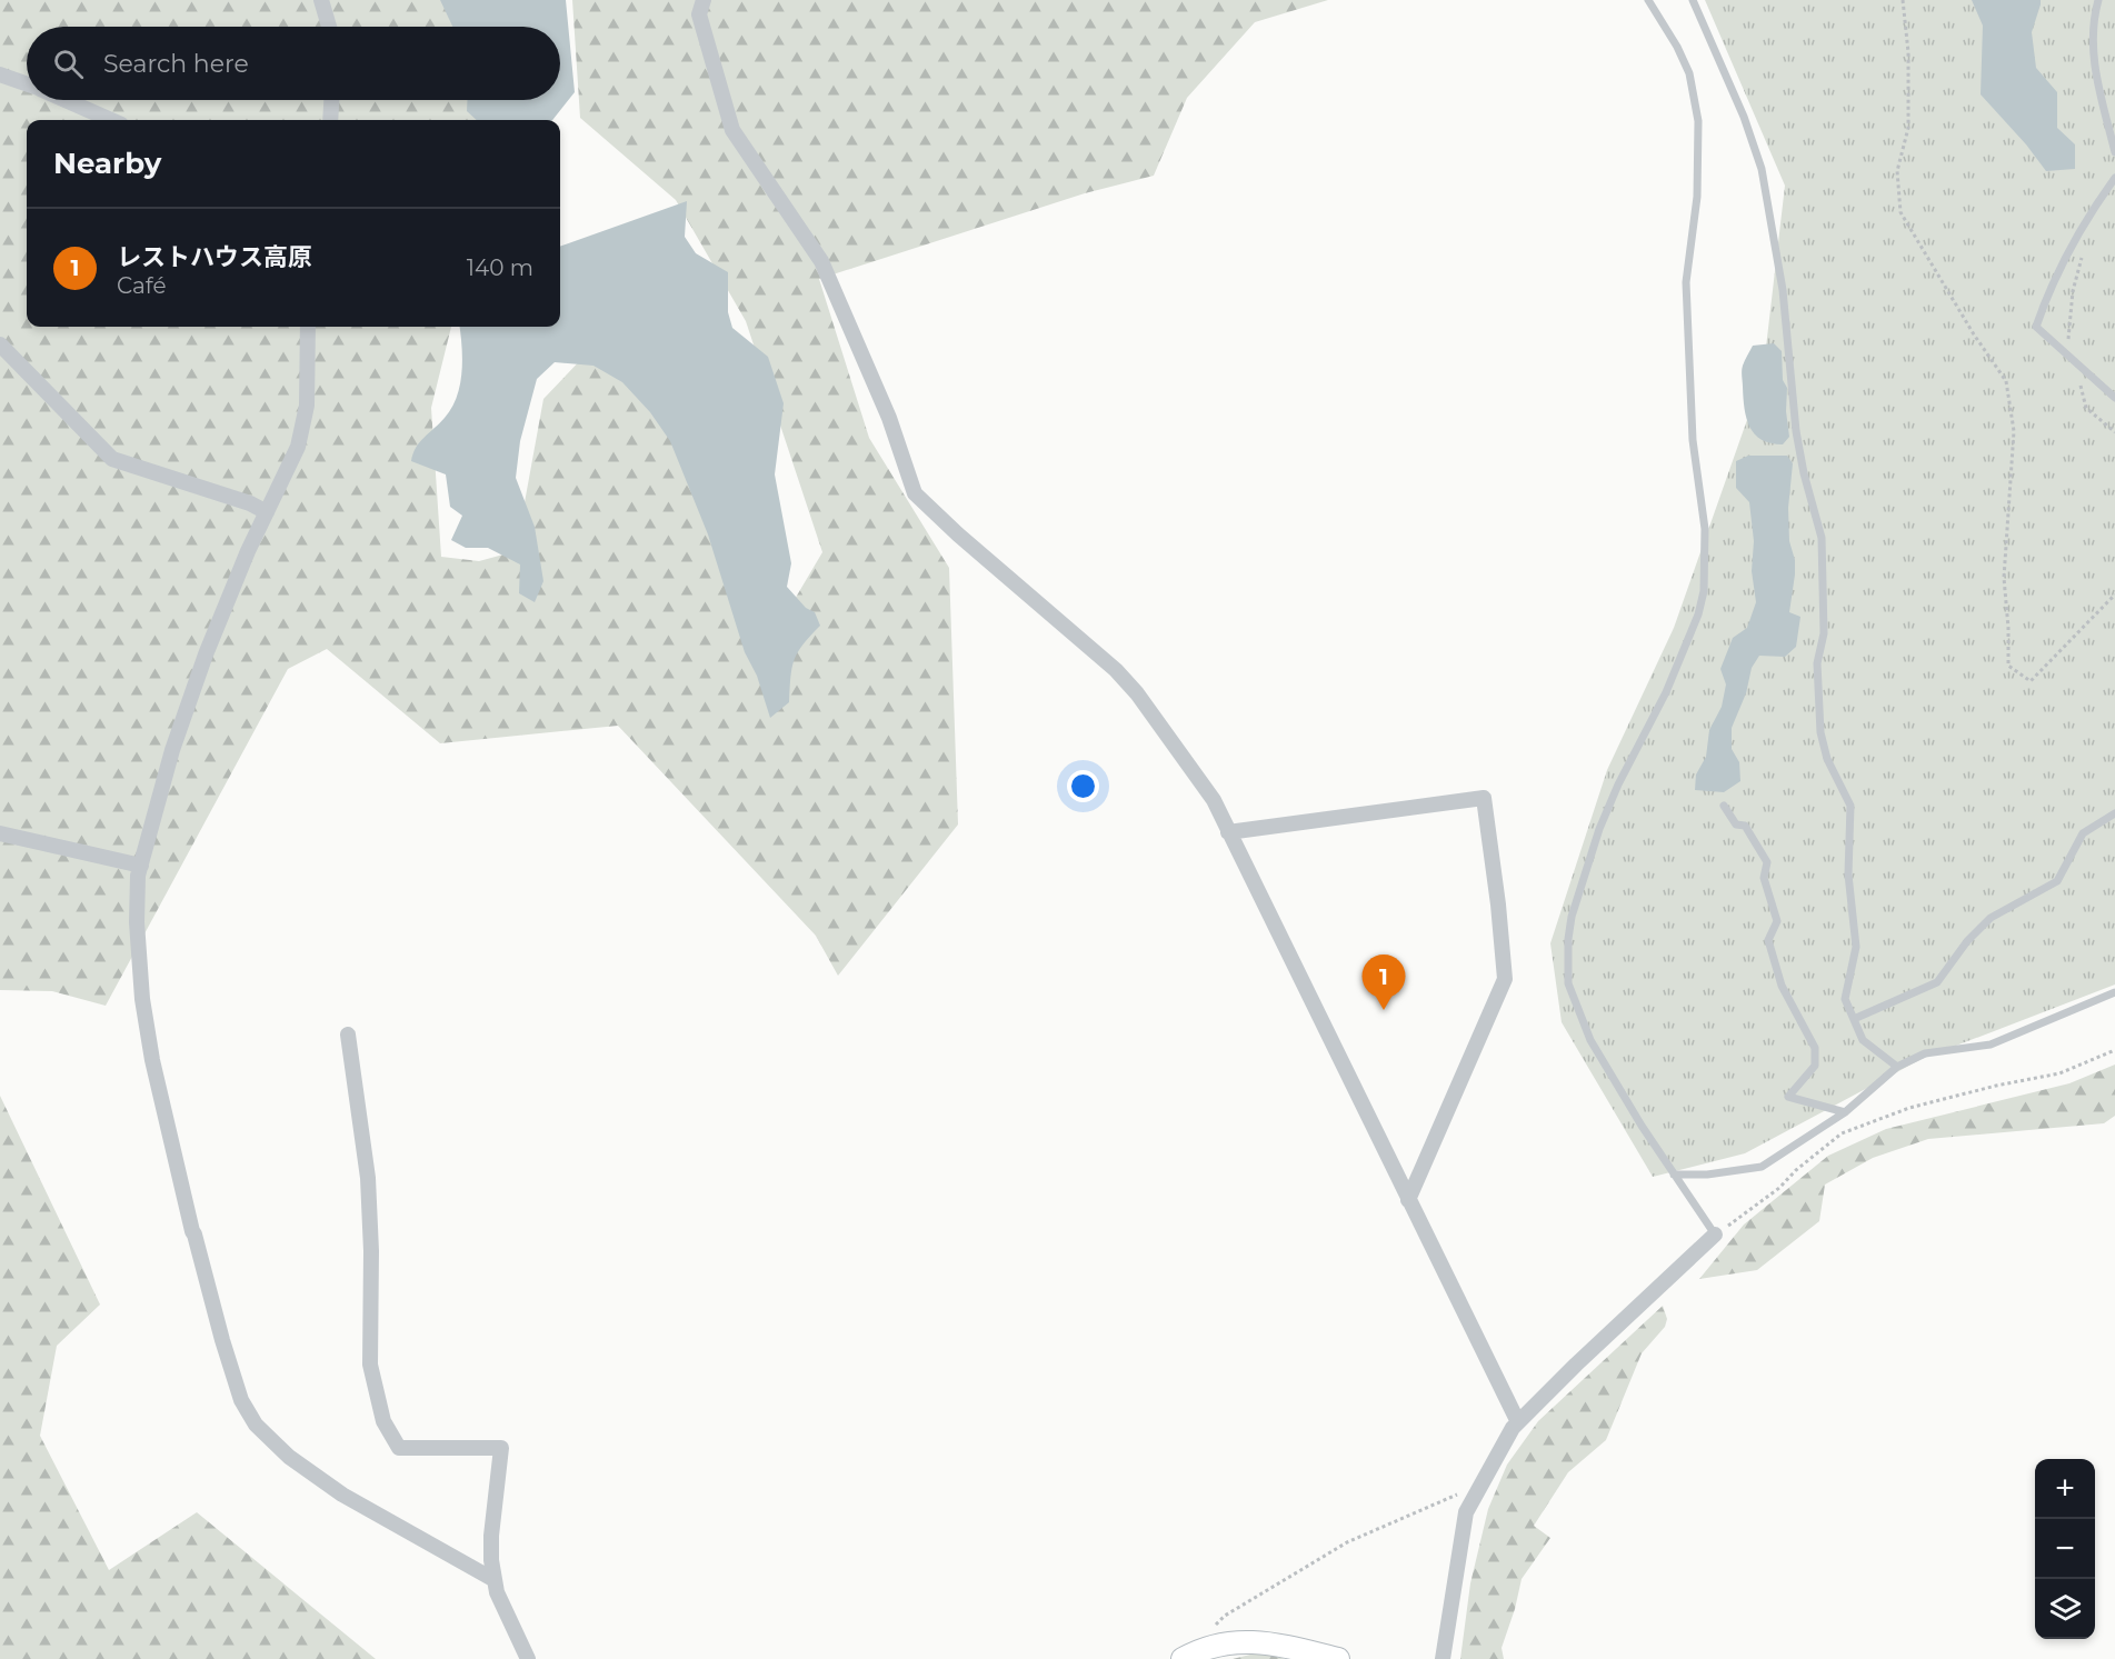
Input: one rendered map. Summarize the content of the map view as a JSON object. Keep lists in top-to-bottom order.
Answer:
{
  "page": {
    "search": "Search here",
    "heading": "Nearby",
    "list": [
      {
        "mark": "1",
        "name": "レストハウス高原",
        "note": "Café",
        "value": "140 m"
      }
    ],
    "pins": "1",
    "map_buttons": ["+", "−"]
  }
}
